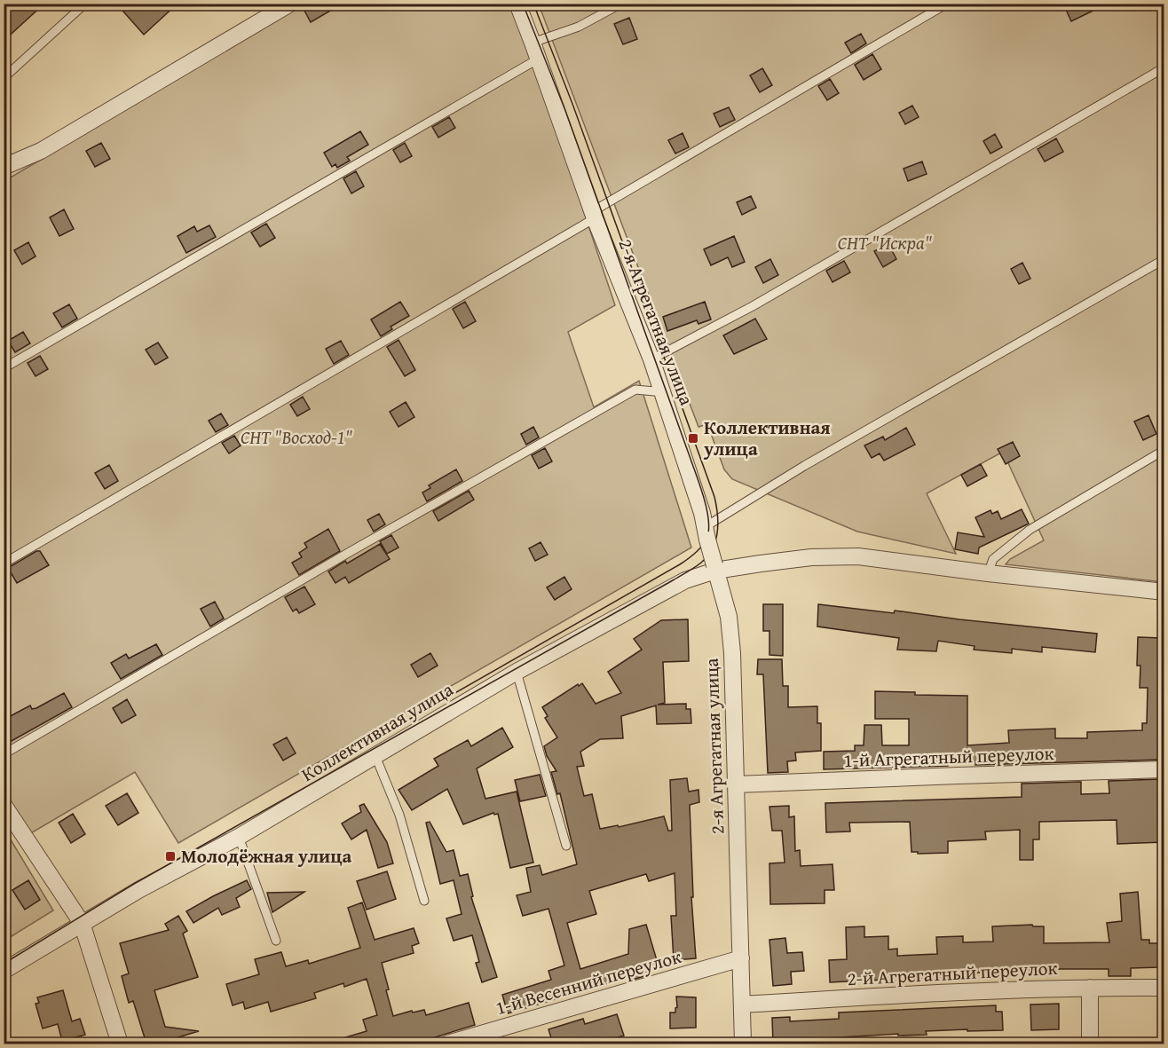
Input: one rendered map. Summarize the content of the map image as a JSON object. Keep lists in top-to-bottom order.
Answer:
{
  "streets": {
    "street": [
      "2-я Агрегатная улица",
      "Коллективная улица",
      "1-й Агрегатный переулок",
      "2-й Агрегатный переулок",
      "1-й Весенний переулок"
    ]
  },
  "crossings": [
    ["2-я Агрегатная улица", "Коллективная улица"],
    ["2-я Агрегатная улица", "1-й Агрегатный переулок"],
    ["2-я Агрегатная улица", "2-й Агрегатный переулок"],
    ["2-я Агрегатная улица", "1-й Весенний переулок"]
  ],
  "parks": ["СНТ \"Искра\"", "СНТ \"Восход-1\""],
  "places": {
    "transit": ["Коллективная улица", "Молодёжная улица"]
  }
}
